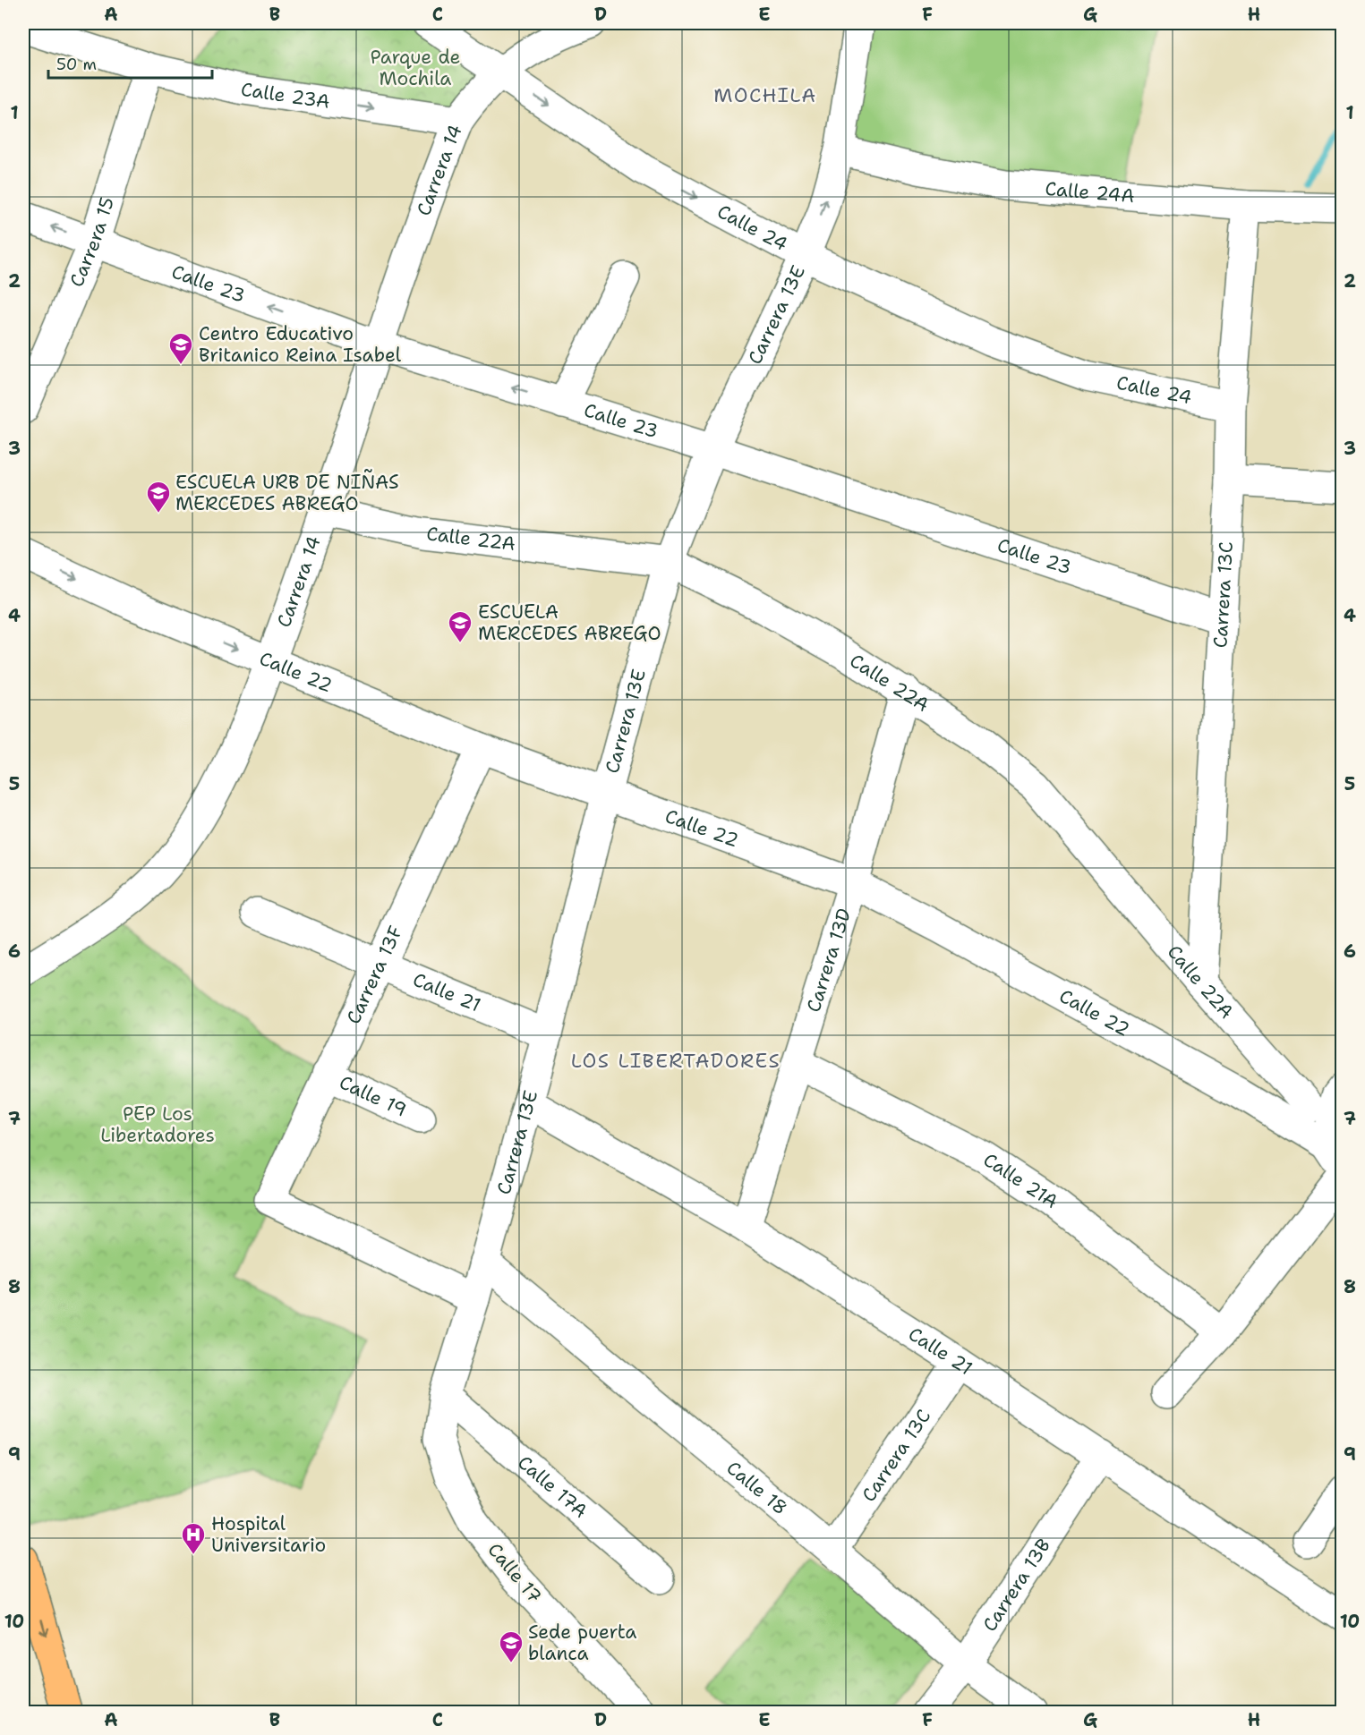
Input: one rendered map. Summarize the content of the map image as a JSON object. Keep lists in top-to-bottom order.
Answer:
{
  "streets": {
    "street": [
      "Calle 23A",
      "Carrera 14",
      "Calle 24A",
      "Calle 24",
      "Carrera 15",
      "Calle 23",
      "Carrera 13E",
      "Calle 22A",
      "Carrera 13C",
      "Calle 22",
      "Carrera 13D",
      "Carrera 13F",
      "Calle 21",
      "Calle 19",
      "Calle 21A",
      "Calle 17A",
      "Calle 18",
      "Calle 17",
      "Carrera 13B"
    ]
  },
  "crossings": [
    ["Calle 23A", "Carrera 14"],
    ["Calle 23A", "Carrera 15"],
    ["Carrera 14", "Calle 24"],
    ["Carrera 14", "Calle 23"],
    ["Carrera 14", "Calle 22A"],
    ["Carrera 14", "Calle 22"],
    ["Calle 24A", "Carrera 13E"],
    ["Calle 24A", "Carrera 13C"],
    ["Calle 24", "Carrera 13E"],
    ["Calle 24", "Carrera 13C"],
    ["Carrera 15", "Calle 23"],
    ["Calle 23", "Carrera 13E"],
    ["Calle 23", "Carrera 13C"],
    ["Carrera 13E", "Calle 22A"],
    ["Carrera 13E", "Calle 22"],
    ["Carrera 13E", "Carrera 13F"],
    ["Carrera 13E", "Calle 21"],
    ["Carrera 13E", "Calle 17A"],
    ["Carrera 13E", "Calle 18"],
    ["Carrera 13E", "Calle 17"],
    ["Calle 22A", "Carrera 13C"],
    ["Calle 22A", "Calle 22"],
    ["Calle 22A", "Carrera 13D"],
    ["Carrera 13C", "Calle 21"],
    ["Carrera 13C", "Calle 18"],
    ["Calle 22", "Carrera 13D"],
    ["Calle 22", "Carrera 13F"],
    ["Carrera 13D", "Calle 21"],
    ["Carrera 13D", "Calle 21A"],
    ["Carrera 13F", "Calle 21"],
    ["Carrera 13F", "Calle 19"],
    ["Calle 21", "Carrera 13B"],
    ["Calle 18", "Carrera 13B"]
  ],
  "one_way": ["Calle 23A", "Calle 24", "Calle 23"],
  "districts": ["MOCHILA", "LOS LIBERTADORES"],
  "parks": ["Parque de Mochila", "PEP Los Libertadores"],
  "places": {
    "school or university": [
      "Centro Educativo Britanico Reina Isabel",
      "ESCUELA URB DE NIÑAS MERCEDES ABREGO",
      "ESCUELA MERCEDES ABREGO",
      "Sede puerta blanca"
    ],
    "hospital": ["Hospital Universitario"]
  },
  "scale_bar": "50 m",
  "grid": {
    "columns": [
      "A",
      "B",
      "C",
      "D",
      "E",
      "F",
      "G",
      "H"
    ],
    "rows": [
      "1",
      "2",
      "3",
      "4",
      "5",
      "6",
      "7",
      "8",
      "9",
      "10"
    ]
  }
}
